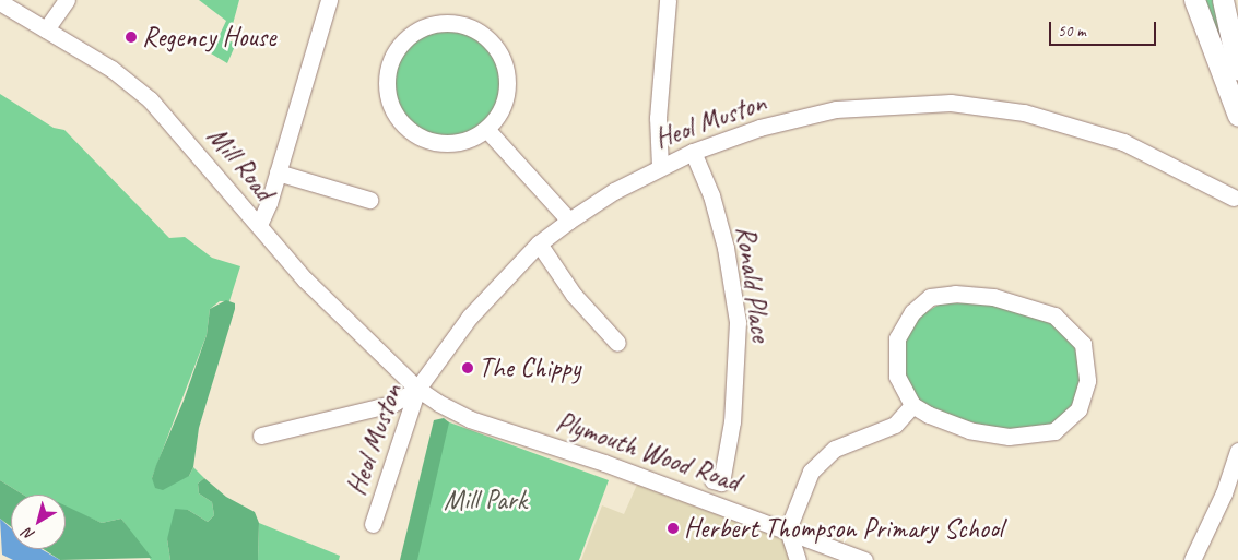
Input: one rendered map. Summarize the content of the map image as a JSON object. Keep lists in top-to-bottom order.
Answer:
{
  "streets": {
    "street": [
      "Heol Muston",
      "Mill Road",
      "Ronald Place",
      "Plymouth Wood Road"
    ]
  },
  "crossings": [
    ["Heol Muston", "Mill Road"],
    ["Heol Muston", "Ronald Place"],
    ["Heol Muston", "Plymouth Wood Road"],
    ["Mill Road", "Plymouth Wood Road"]
  ],
  "parks": ["Mill Park"],
  "places": ["Regency House", "The Chippy", "Herbert Thompson Primary School"],
  "scale_bar": "50 m",
  "north": "bottom left"
}
